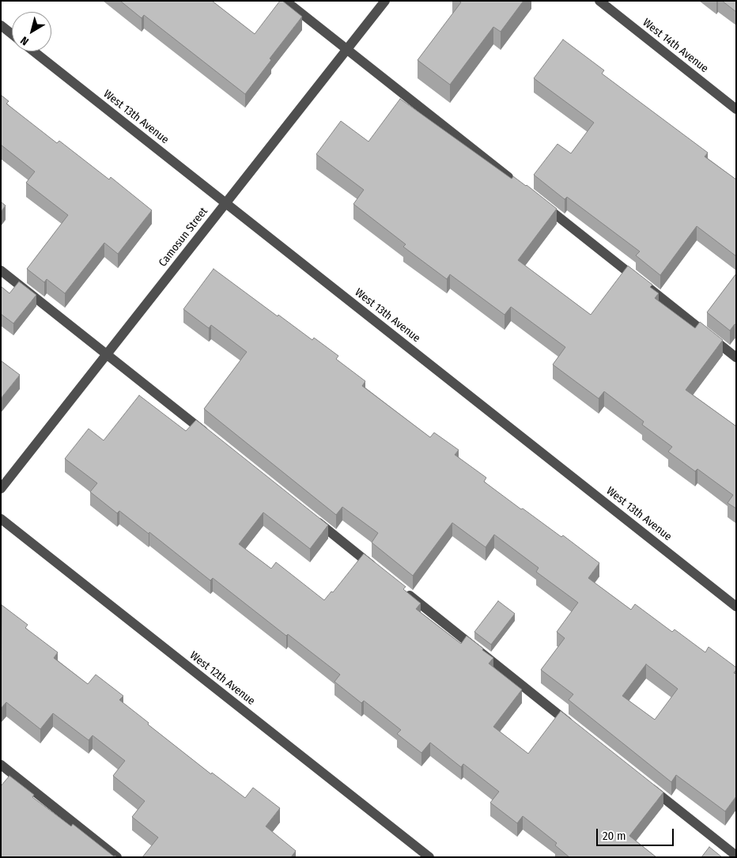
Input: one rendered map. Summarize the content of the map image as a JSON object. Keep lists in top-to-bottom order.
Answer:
{
  "streets": {
    "street": [
      "West 14th Avenue",
      "West 13th Avenue",
      "Camosun Street",
      "West 12th Avenue"
    ]
  },
  "crossings": [
    ["West 13th Avenue", "Camosun Street"]
  ],
  "scale_bar": "20 m",
  "north": "bottom left"
}
